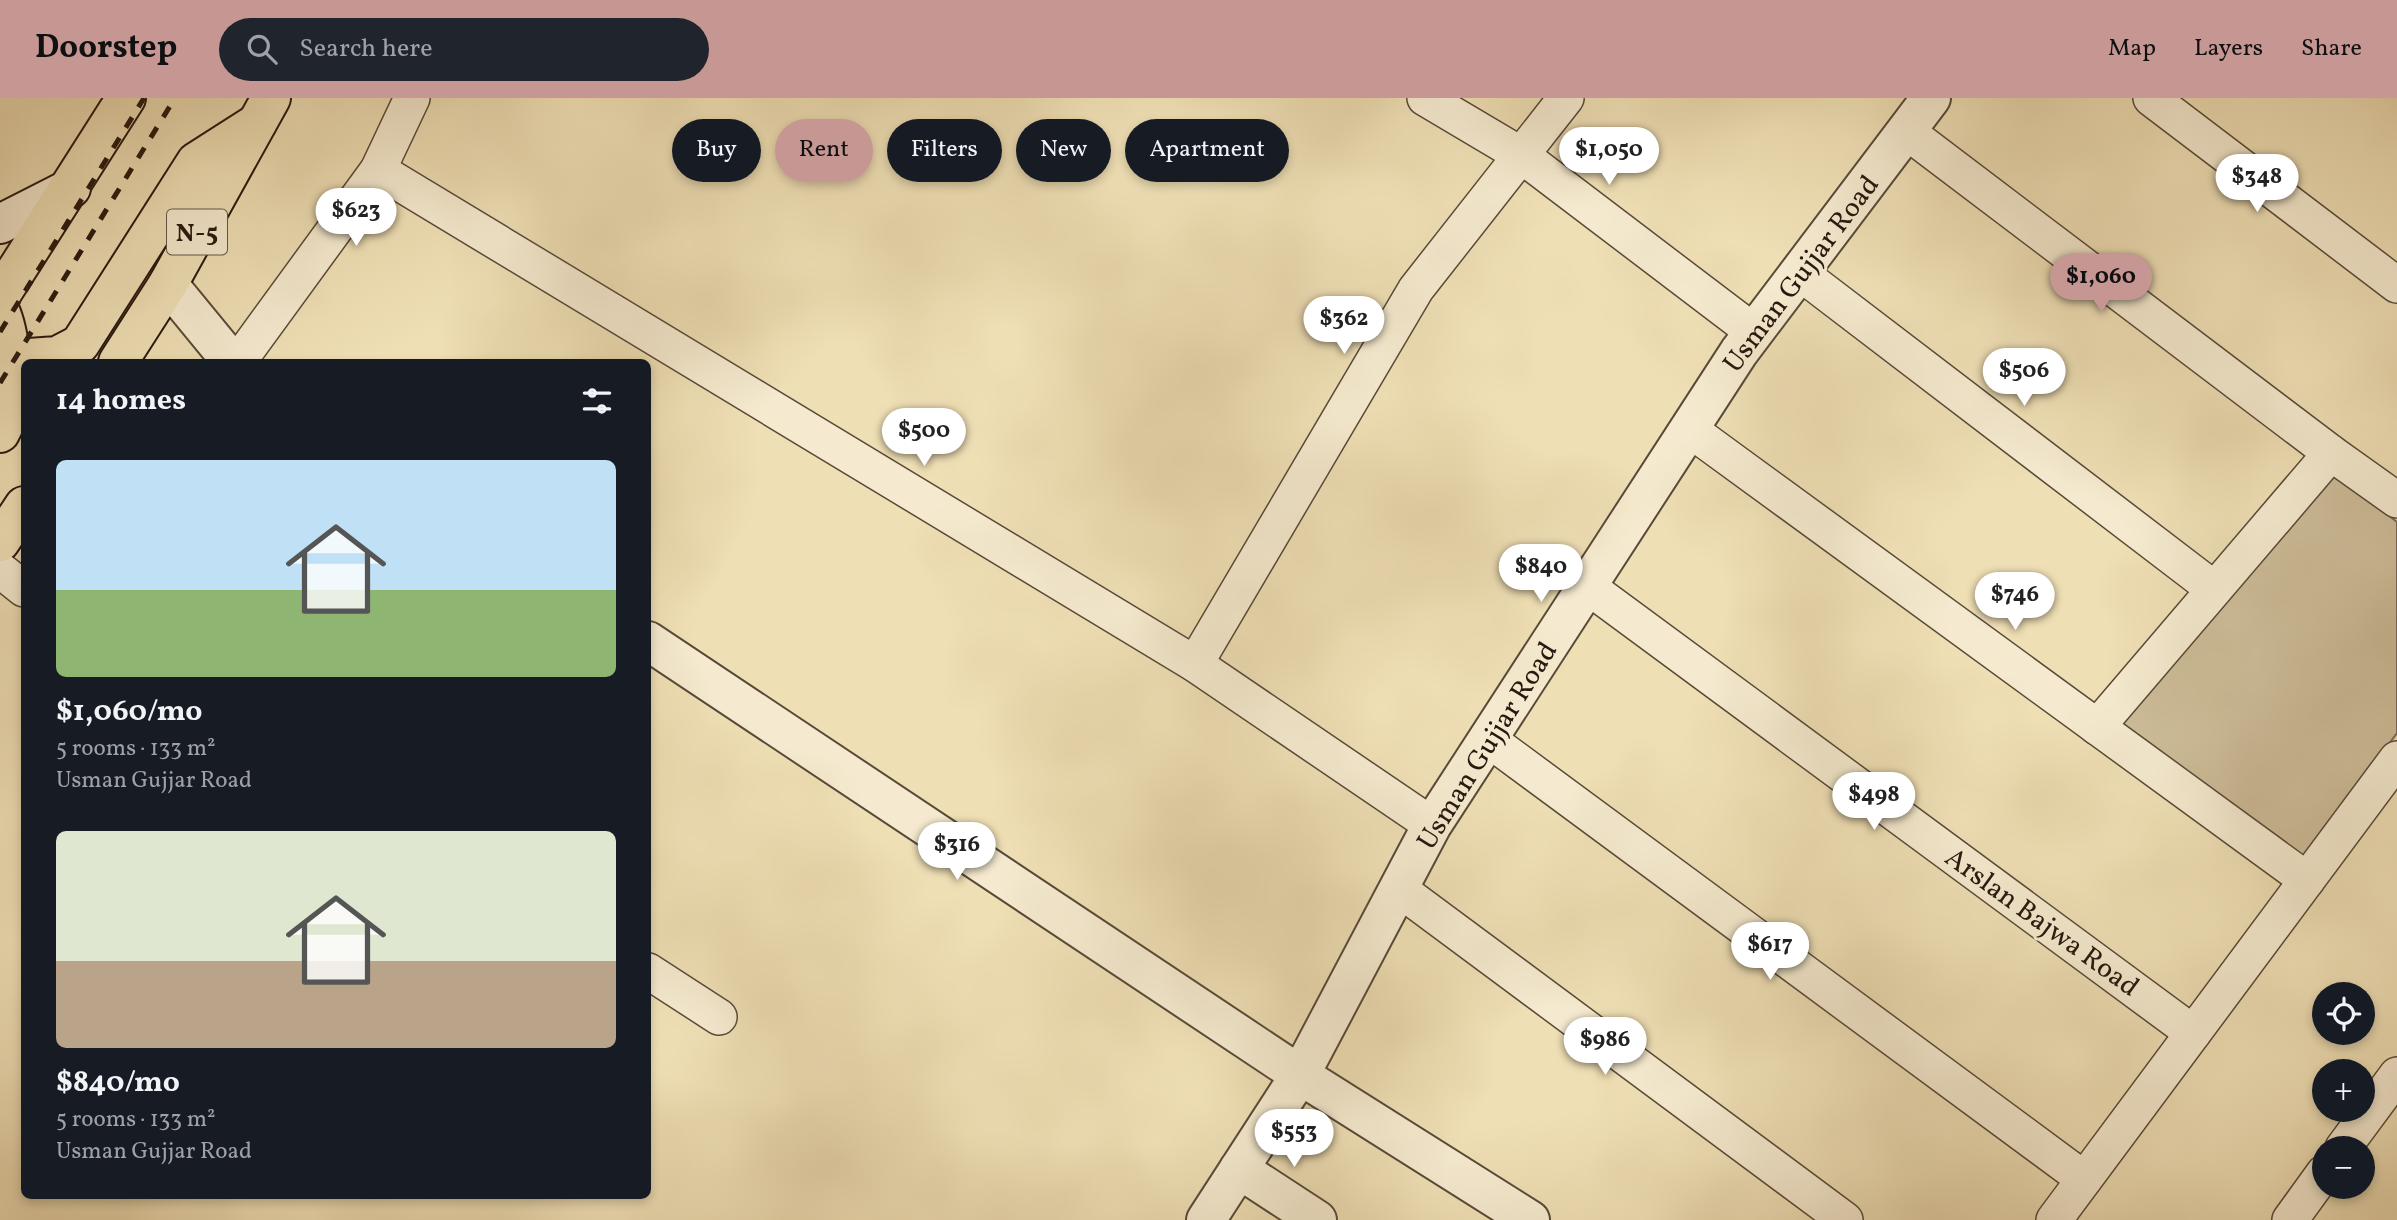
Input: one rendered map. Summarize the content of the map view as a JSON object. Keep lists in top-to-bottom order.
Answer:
{
  "streets": {
    "main road": ["N-5"],
    "street": ["Usman Gujjar Road", "Arslan Bajwa Road"]
  },
  "crossings": [
    ["Usman Gujjar Road", "Arslan Bajwa Road"]
  ],
  "page": {
    "header": "Doorstep",
    "search": "Search here",
    "nav": ["Map", "Layers", "Share"],
    "chip": [
      "Buy",
      "Rent",
      "Filters",
      "New",
      "Apartment"
    ],
    "price": [
      "$1,050",
      "$348",
      "$623",
      "$1,060",
      "$362",
      "$506",
      "$500",
      "$840",
      "$746",
      "$498",
      "$316",
      "$617",
      "$986",
      "$553"
    ],
    "heading": "14 homes",
    "list": [
      {
        "name": "$1,060/mo",
        "note": "5 rooms · 133 m² · Usman Gujjar Road"
      },
      {
        "name": "$840/mo",
        "note": "5 rooms · 133 m² · Usman Gujjar Road"
      }
    ],
    "map_buttons": ["+", "−"]
  }
}
